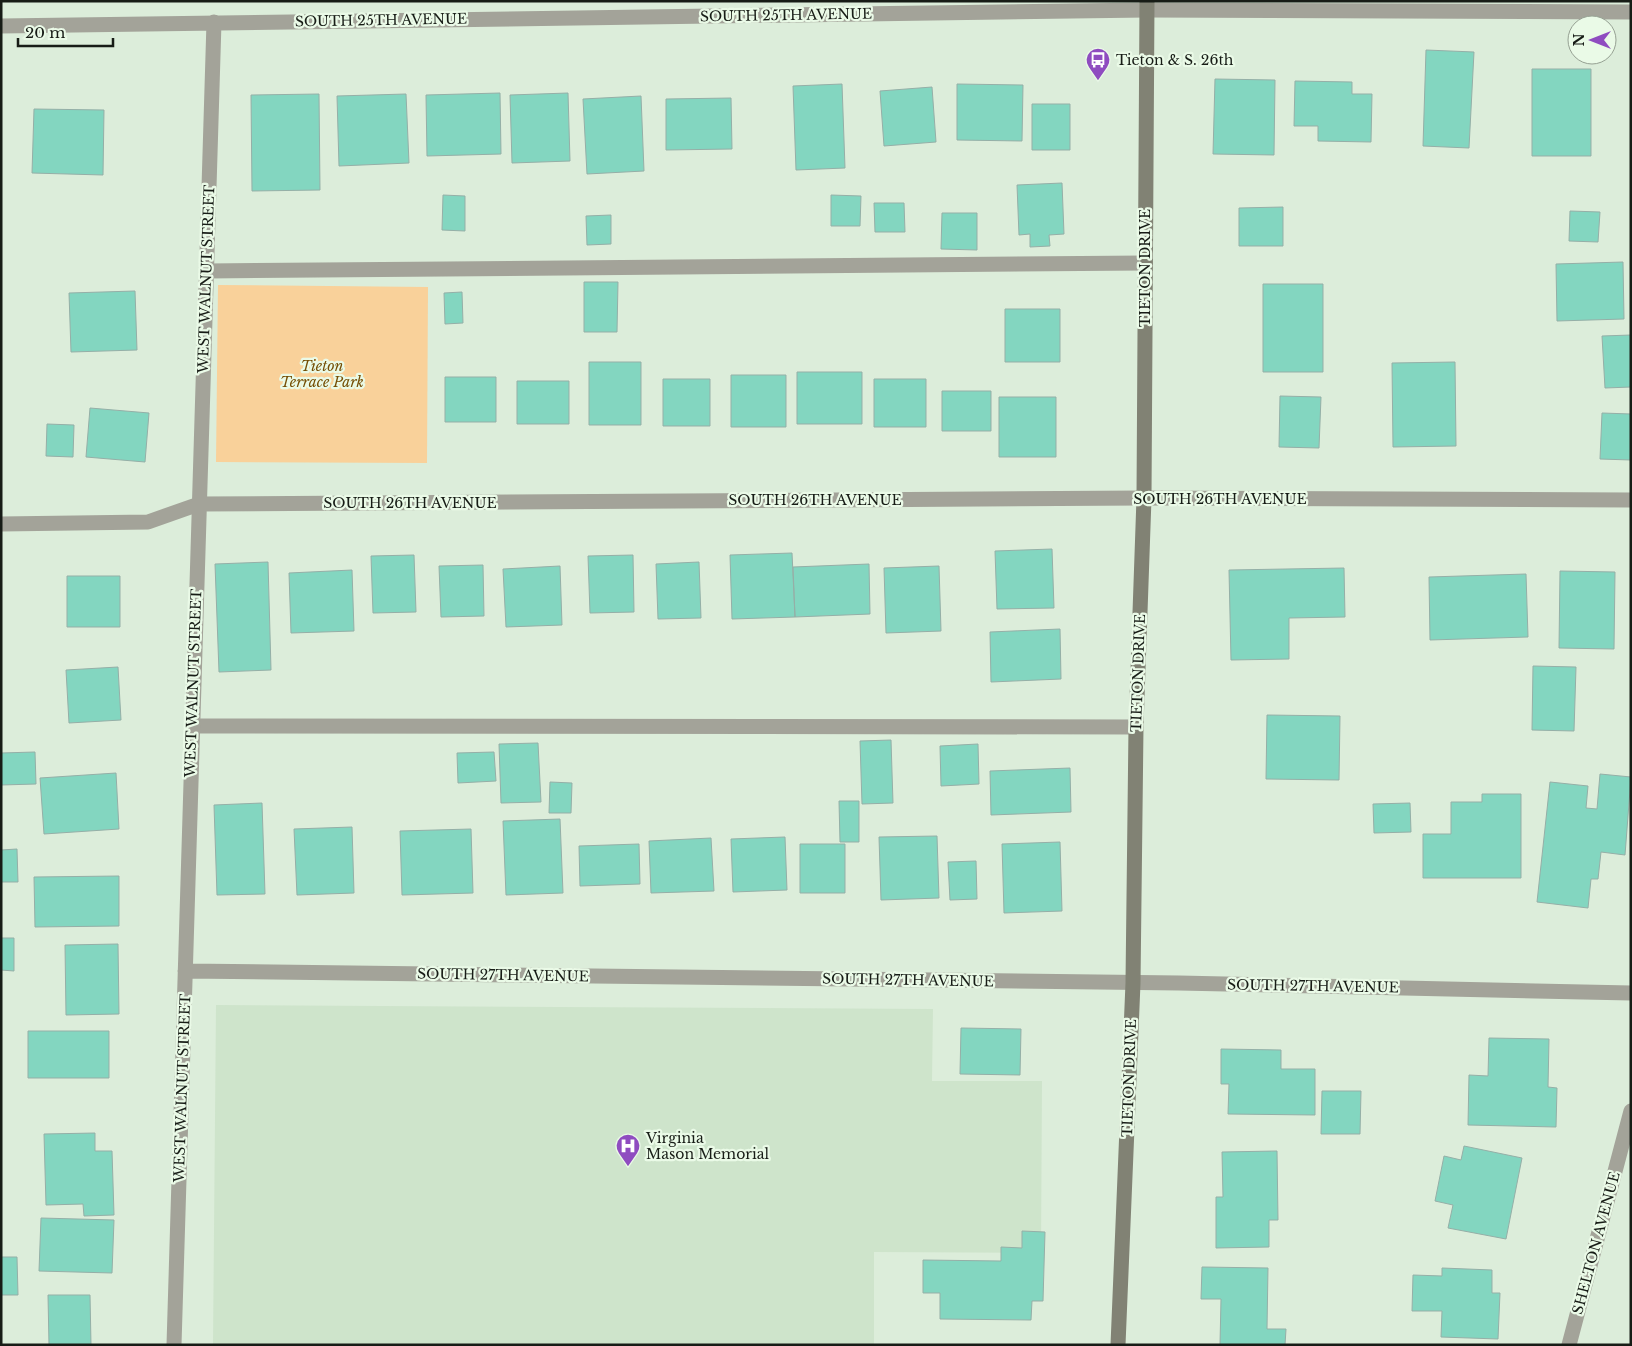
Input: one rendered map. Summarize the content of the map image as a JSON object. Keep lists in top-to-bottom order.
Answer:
{
  "streets": {
    "main road": ["TIETON DRIVE"],
    "street": [
      "SOUTH 25TH AVENUE",
      "WEST WALNUT STREET",
      "SOUTH 26TH AVENUE",
      "SOUTH 27TH AVENUE",
      "SHELTON AVENUE"
    ]
  },
  "crossings": [
    ["SOUTH 25TH AVENUE", "TIETON DRIVE"],
    ["SOUTH 25TH AVENUE", "WEST WALNUT STREET"],
    ["TIETON DRIVE", "SOUTH 26TH AVENUE"],
    ["TIETON DRIVE", "SOUTH 27TH AVENUE"],
    ["WEST WALNUT STREET", "SOUTH 26TH AVENUE"],
    ["WEST WALNUT STREET", "SOUTH 27TH AVENUE"]
  ],
  "parks": ["Tieton Terrace Park"],
  "places": {
    "bus stop": ["Tieton & S. 26th"],
    "hospital": ["Virginia Mason Memorial"]
  },
  "scale_bar": "20 m",
  "north": "left"
}
